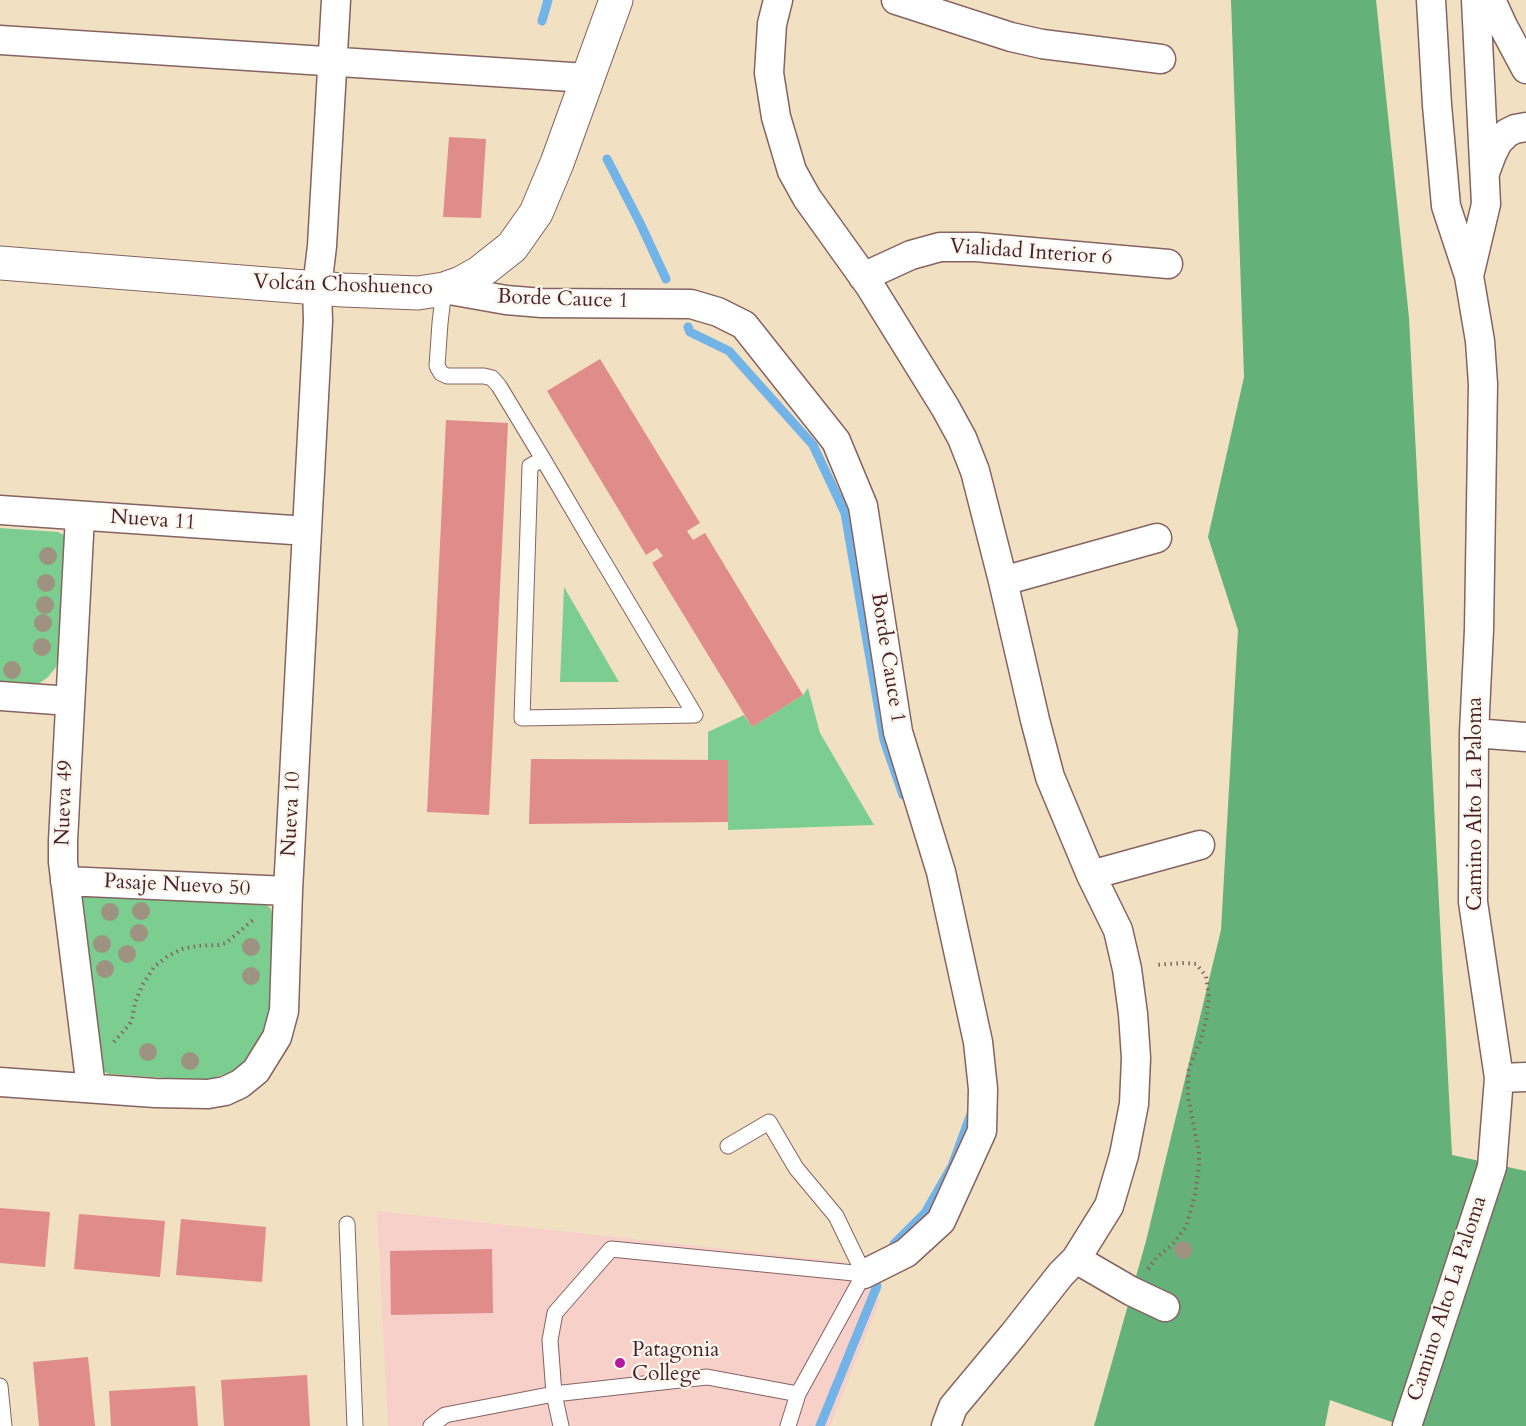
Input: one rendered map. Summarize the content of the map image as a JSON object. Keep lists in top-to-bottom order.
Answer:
{
  "streets": {
    "street": [
      "Vialidad Interior 6",
      "Volcán Choshuenco",
      "Borde Cauce 1",
      "Nueva 11",
      "Nueva 49",
      "Camino Alto La Paloma",
      "Nueva 10",
      "Pasaje Nuevo 50"
    ]
  },
  "crossings": [
    ["Volcán Choshuenco", "Borde Cauce 1"],
    ["Volcán Choshuenco", "Nueva 10"],
    ["Nueva 11", "Nueva 49"],
    ["Nueva 11", "Nueva 10"],
    ["Nueva 49", "Nueva 10"],
    ["Nueva 49", "Pasaje Nuevo 50"],
    ["Nueva 10", "Pasaje Nuevo 50"]
  ],
  "places": ["Patagonia College"]
}
